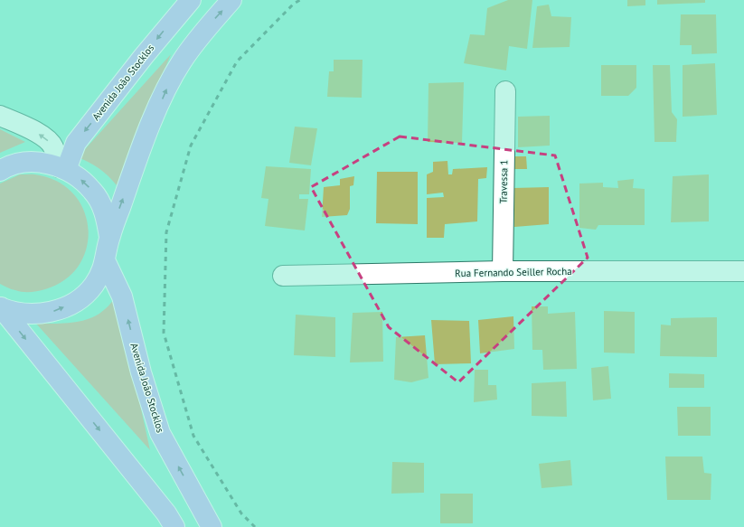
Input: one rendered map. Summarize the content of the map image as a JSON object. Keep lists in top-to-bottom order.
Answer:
{
  "streets": {
    "main road": ["Avenida João Stocklos"],
    "street": ["Travessa 1", "Rua Fernando Seiller Rocha"]
  },
  "crossings": [
    ["Travessa 1", "Rua Fernando Seiller Rocha"]
  ]
}
